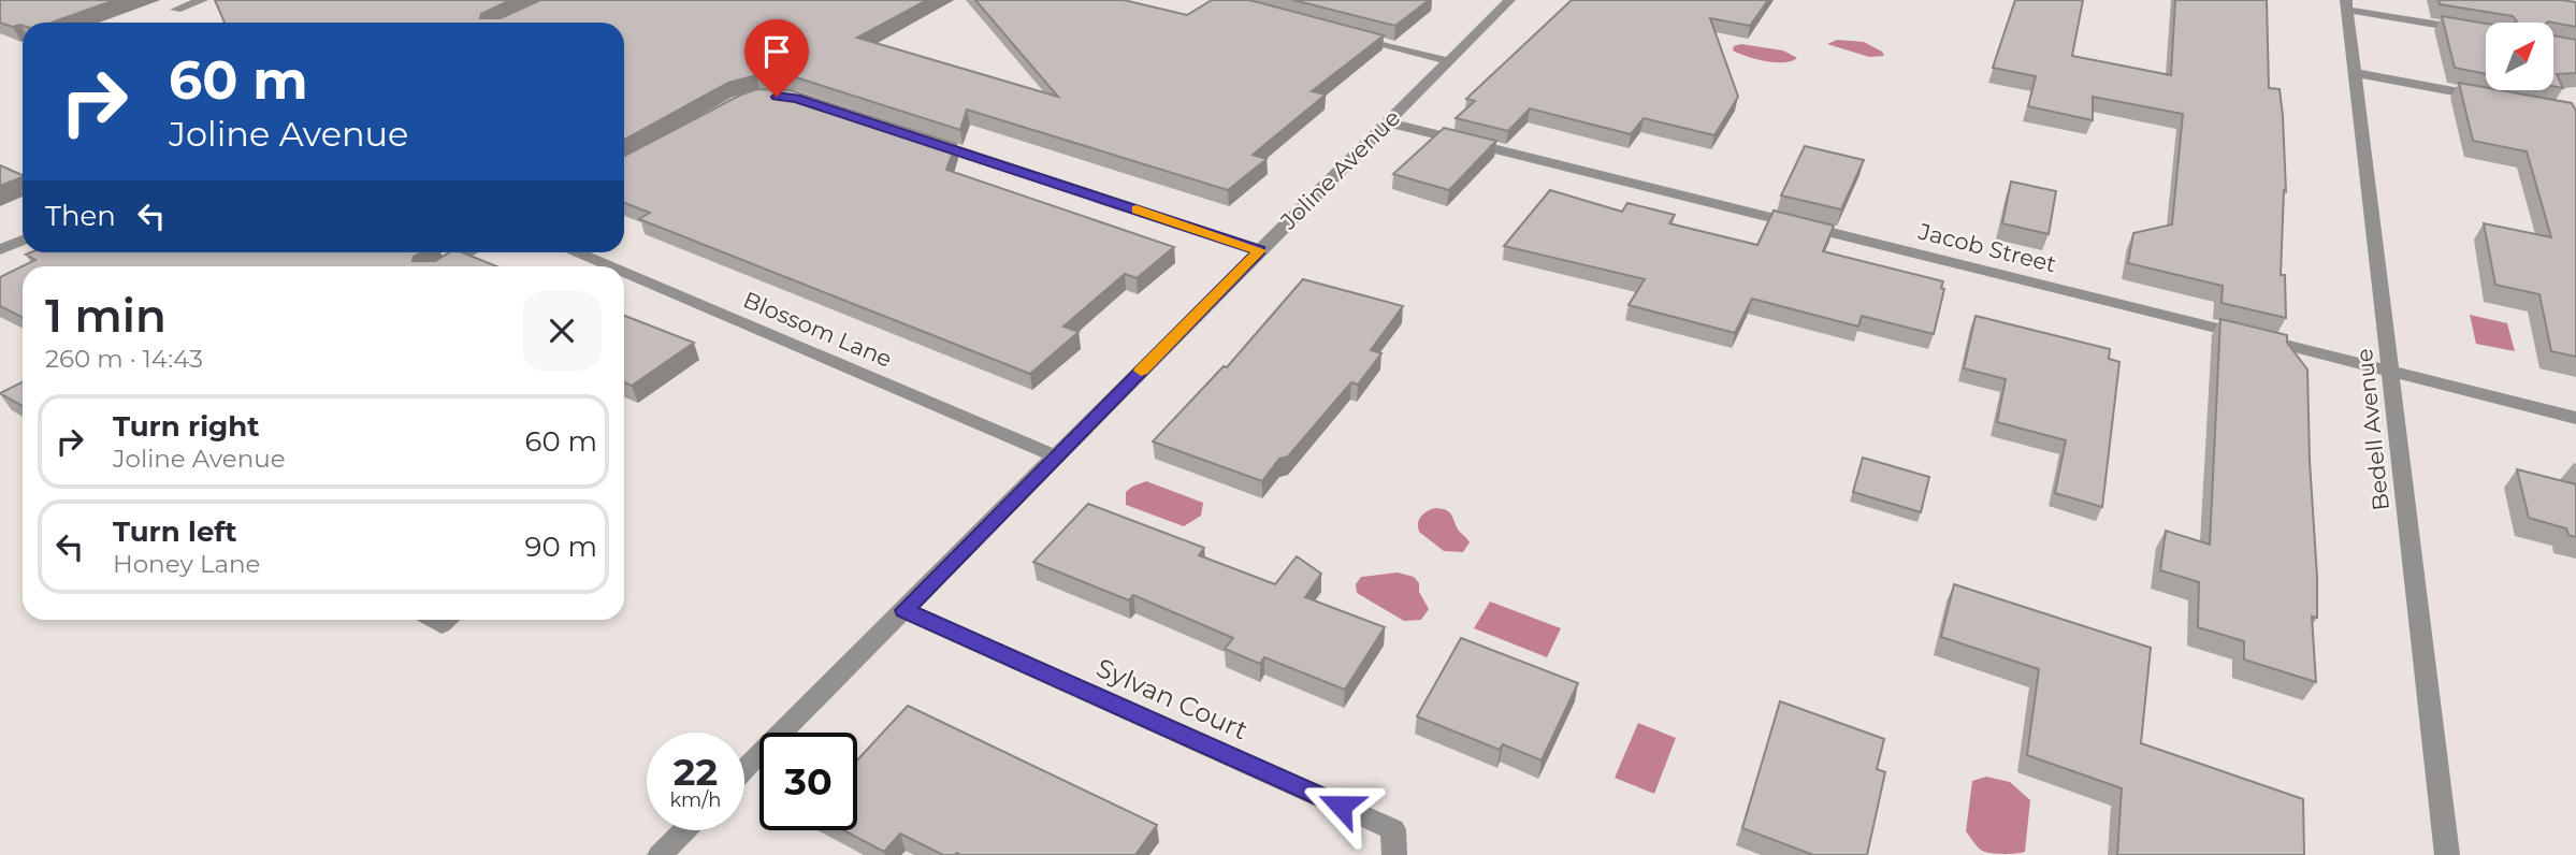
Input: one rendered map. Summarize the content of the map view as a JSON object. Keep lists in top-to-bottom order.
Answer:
{
  "streets": {
    "street": [
      "Joline Avenue",
      "Jacob Street",
      "Blossom Lane",
      "Bedell Avenue",
      "Sylvan Court"
    ]
  },
  "crossings": [
    ["Joline Avenue", "Jacob Street"],
    ["Joline Avenue", "Blossom Lane"],
    ["Joline Avenue", "Sylvan Court"],
    ["Jacob Street", "Bedell Avenue"]
  ],
  "north": "top right",
  "page": {
    "turn": ["60 m", "Joline Avenue"],
    "then": "Then",
    "heading": ["1 min", "260 m · 14:43"],
    "list": [
      {
        "name": "Turn right",
        "note": "Joline Avenue",
        "value": "60 m"
      },
      {
        "name": "Turn left",
        "note": "Honey Lane",
        "value": "90 m"
      }
    ],
    "speed": "22 km/h",
    "limit": "30"
  }
}
